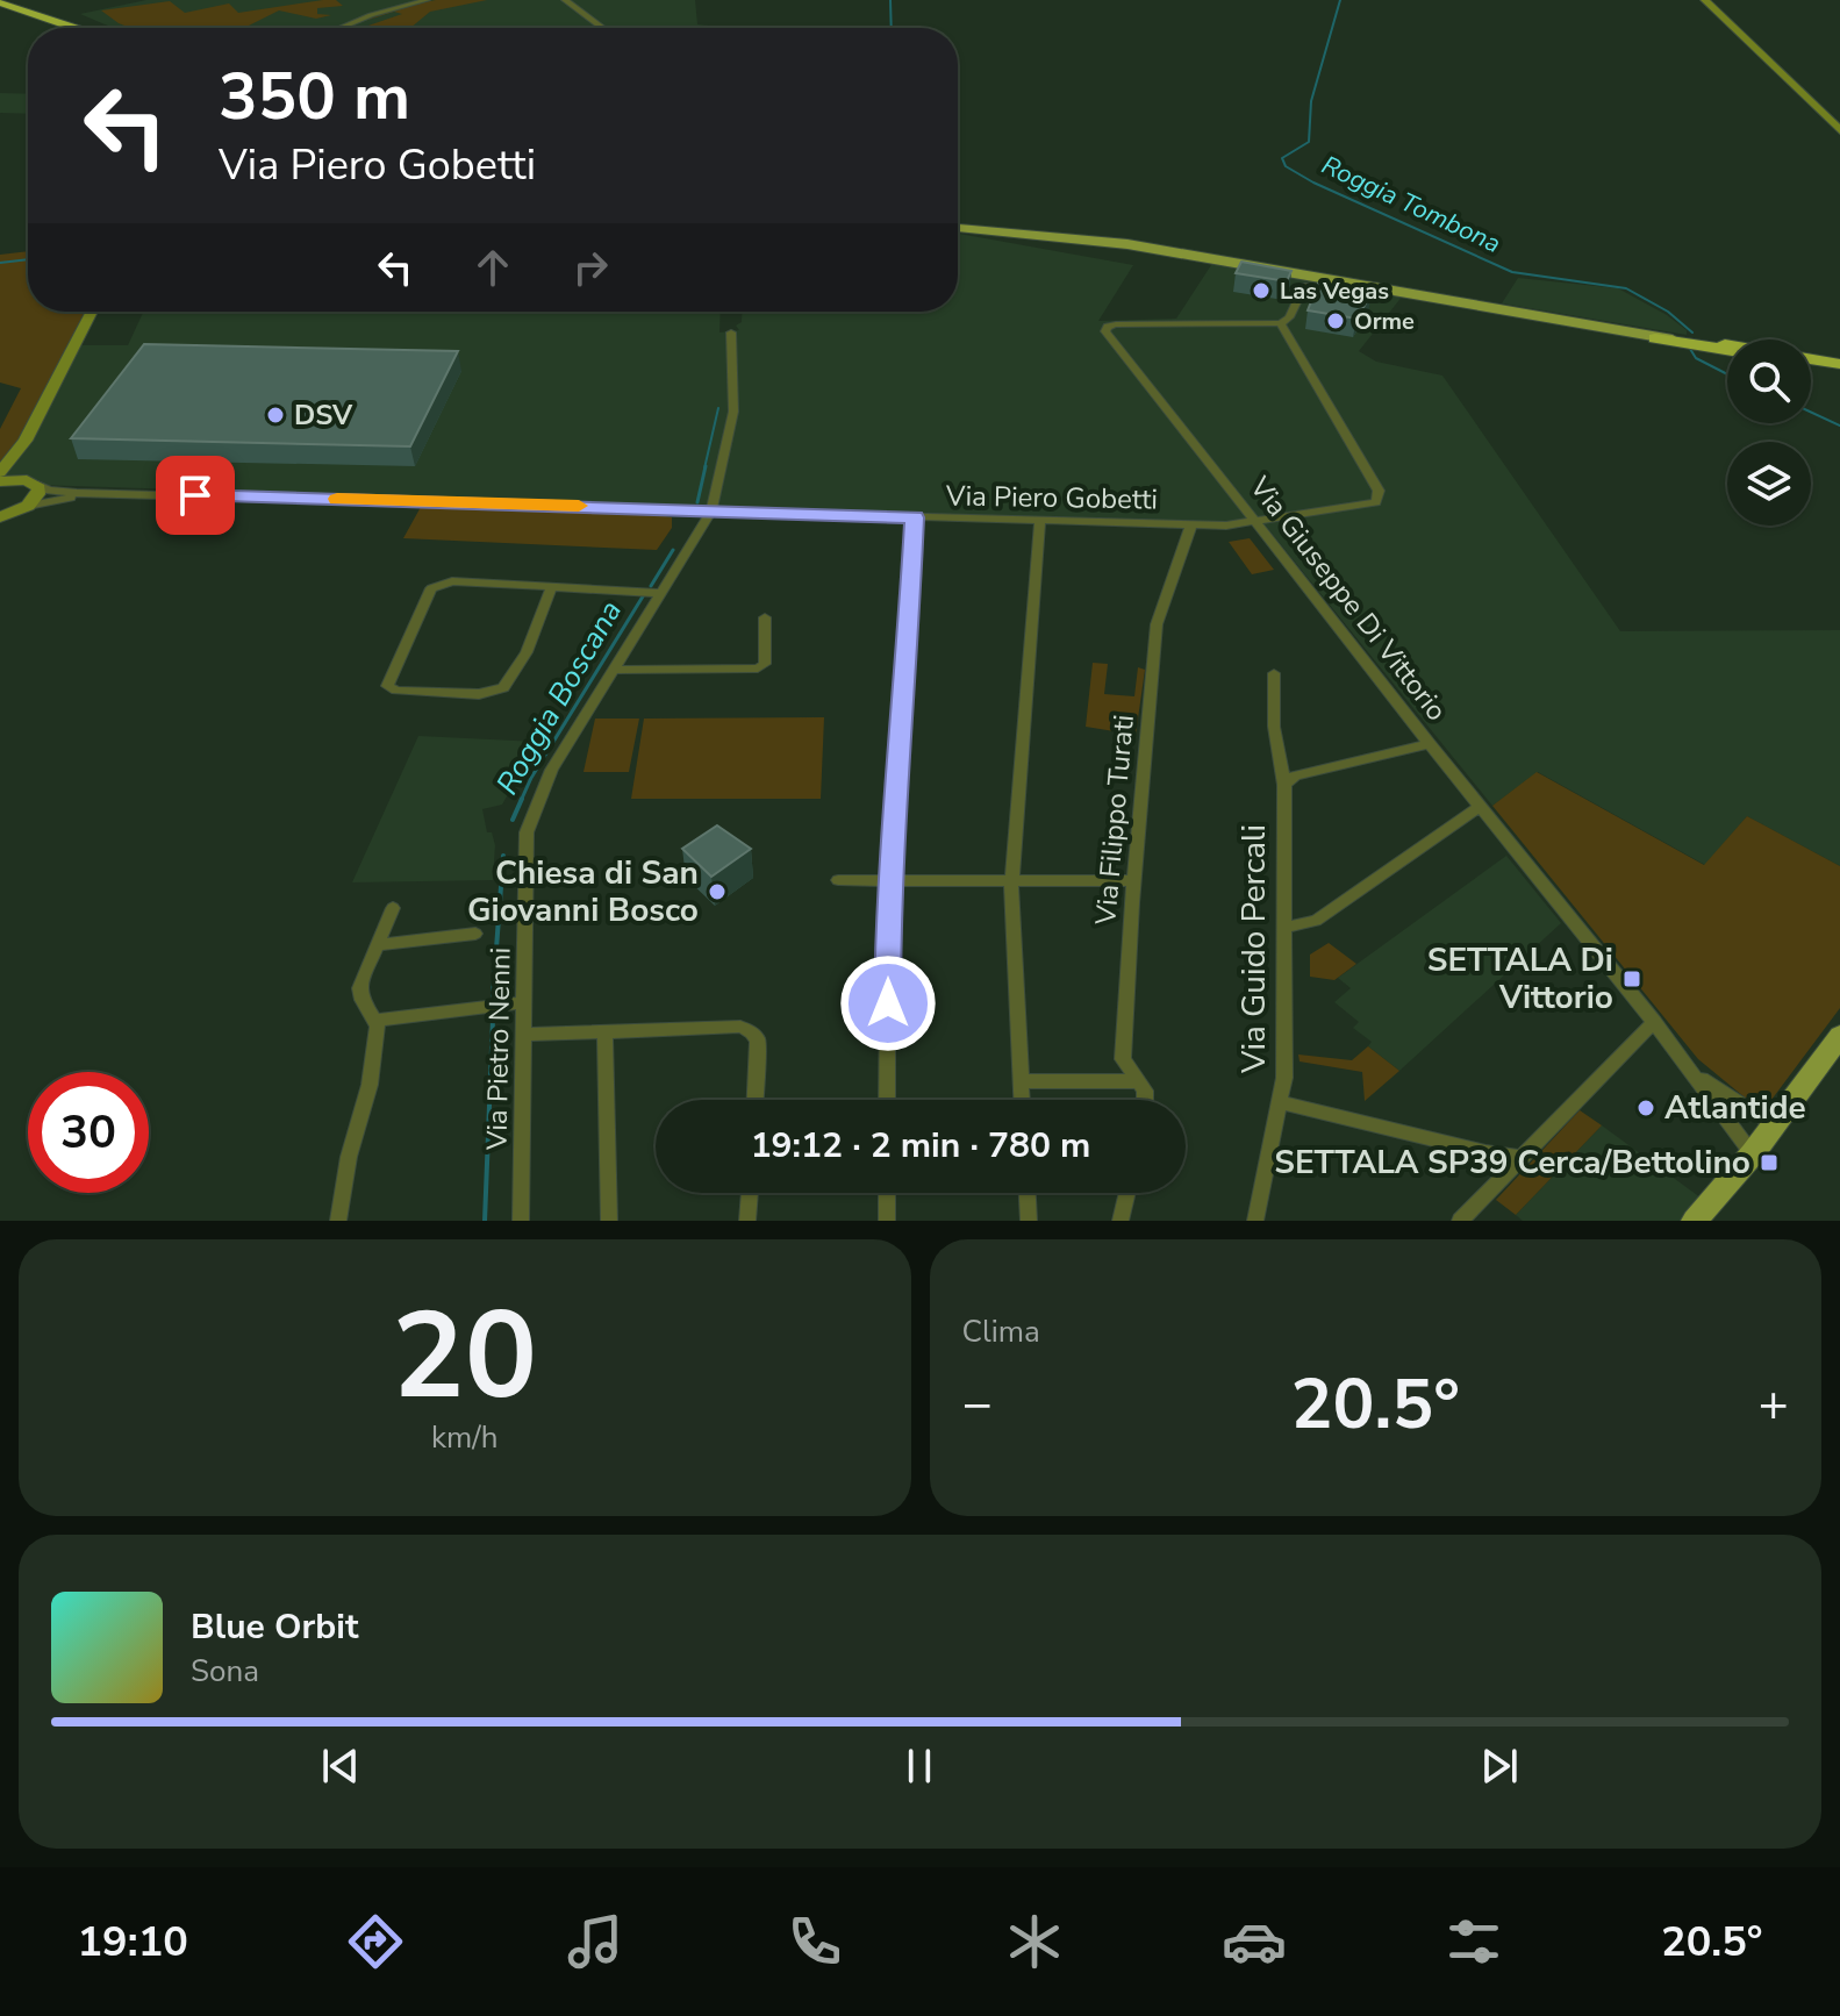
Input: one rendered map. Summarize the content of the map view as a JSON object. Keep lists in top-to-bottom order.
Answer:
{
  "streets": {
    "street": [
      "Via Piero Gobetti",
      "Via Giuseppe Di Vittorio",
      "Via Filippo Turati",
      "Via Guido Percali",
      "Via Pietro Nenni"
    ]
  },
  "crossings": [
    ["Via Piero Gobetti", "Via Giuseppe Di Vittorio"],
    ["Via Piero Gobetti", "Via Filippo Turati"],
    ["Via Piero Gobetti", "Via Pietro Nenni"]
  ],
  "water": ["Roggia Tombona", "Roggia Boscana"],
  "places": {
    "other": [
      "Las Vegas",
      "Orme",
      "DSV",
      "Chiesa di San Giovanni Bosco",
      "Atlantide"
    ],
    "transit": ["SETTALA Di Vittorio", "SETTALA SP39 Cerca/Bettolino"]
  },
  "page": {
    "turn": ["350 m", "Via Piero Gobetti"],
    "limit": "30",
    "trip": "19:12 · 2 min · 780 m",
    "tile": [
      ["20", "km/h"],
      "Clima"
    ],
    "heat": ["−", "20.5°", "+"],
    "song": ["Blue Orbit", "Sona"],
    "tabs": ["19:10", "20.5°"]
  }
}
